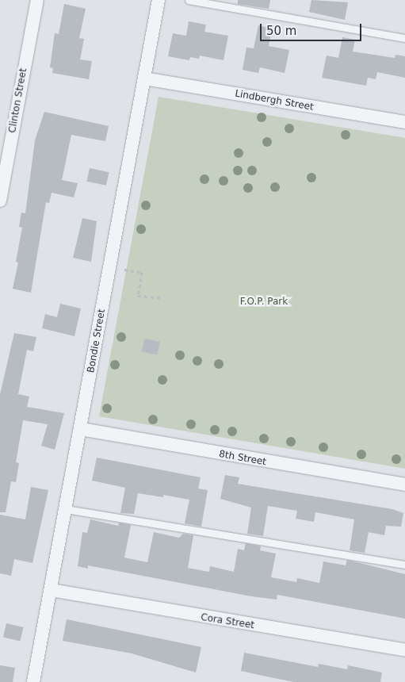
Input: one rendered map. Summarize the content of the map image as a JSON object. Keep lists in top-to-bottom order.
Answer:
{
  "streets": {
    "street": [
      "Clinton Street",
      "Lindbergh Street",
      "Bondie Street",
      "8th Street",
      "Cora Street"
    ]
  },
  "crossings": [
    ["Lindbergh Street", "Bondie Street"],
    ["Bondie Street", "8th Street"],
    ["Bondie Street", "Cora Street"]
  ],
  "parks": ["F.O.P. Park"],
  "scale_bar": "50 m"
}
